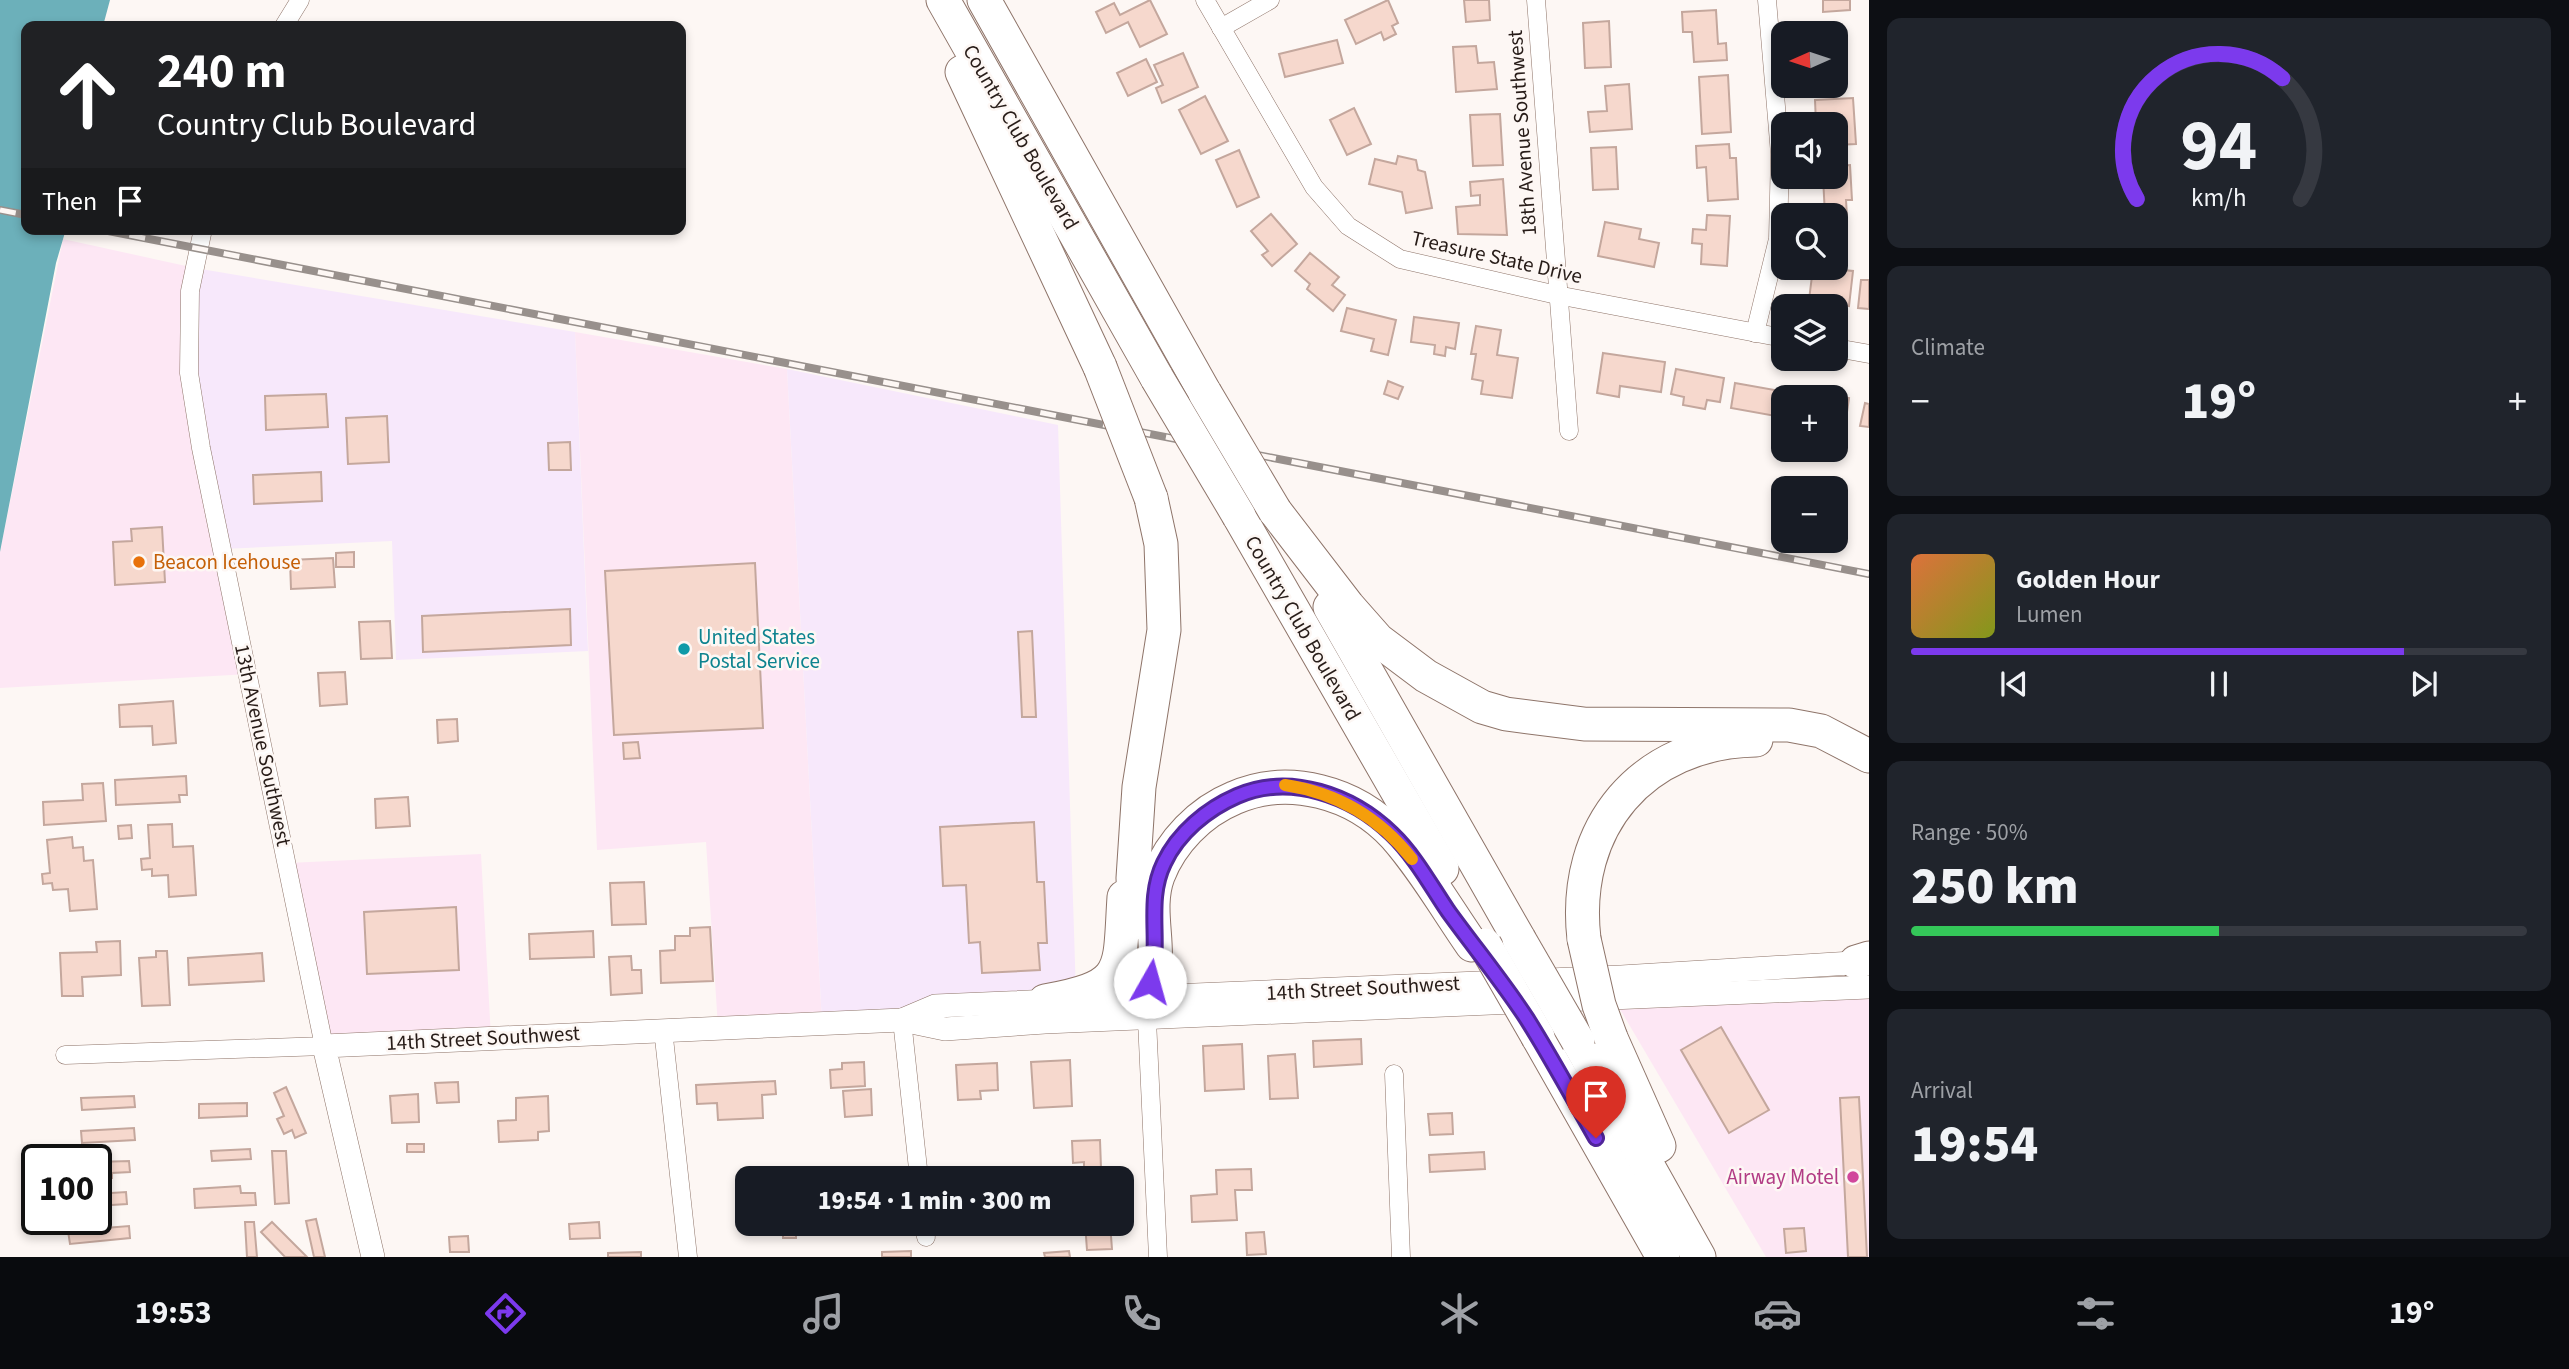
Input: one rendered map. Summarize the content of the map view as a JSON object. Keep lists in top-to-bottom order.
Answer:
{
  "streets": {
    "highway": ["Country Club Boulevard"],
    "street": [
      "18th Avenue Southwest",
      "Treasure State Drive",
      "13th Avenue Southwest",
      "14th Street Southwest"
    ]
  },
  "crossings": [
    ["18th Avenue Southwest", "Treasure State Drive"],
    ["13th Avenue Southwest", "14th Street Southwest"]
  ],
  "places": ["Beacon Icehouse", "United States Postal Service", "Airway Motel"],
  "north": "left",
  "page": {
    "map_buttons": ["+", "−"],
    "turn": ["240 m", "Country Club Boulevard"],
    "then": "Then",
    "tile": [
      "Climate",
      ["Range · 50%", "250 km"],
      ["Arrival", "19:54"]
    ],
    "heat": ["−", "19°", "+"],
    "song": ["Golden Hour", "Lumen"],
    "limit": "100",
    "trip": "19:54 · 1 min · 300 m",
    "tabs": ["19:53", "19°"],
    "gauge": ["94", "km/h"]
  }
}
